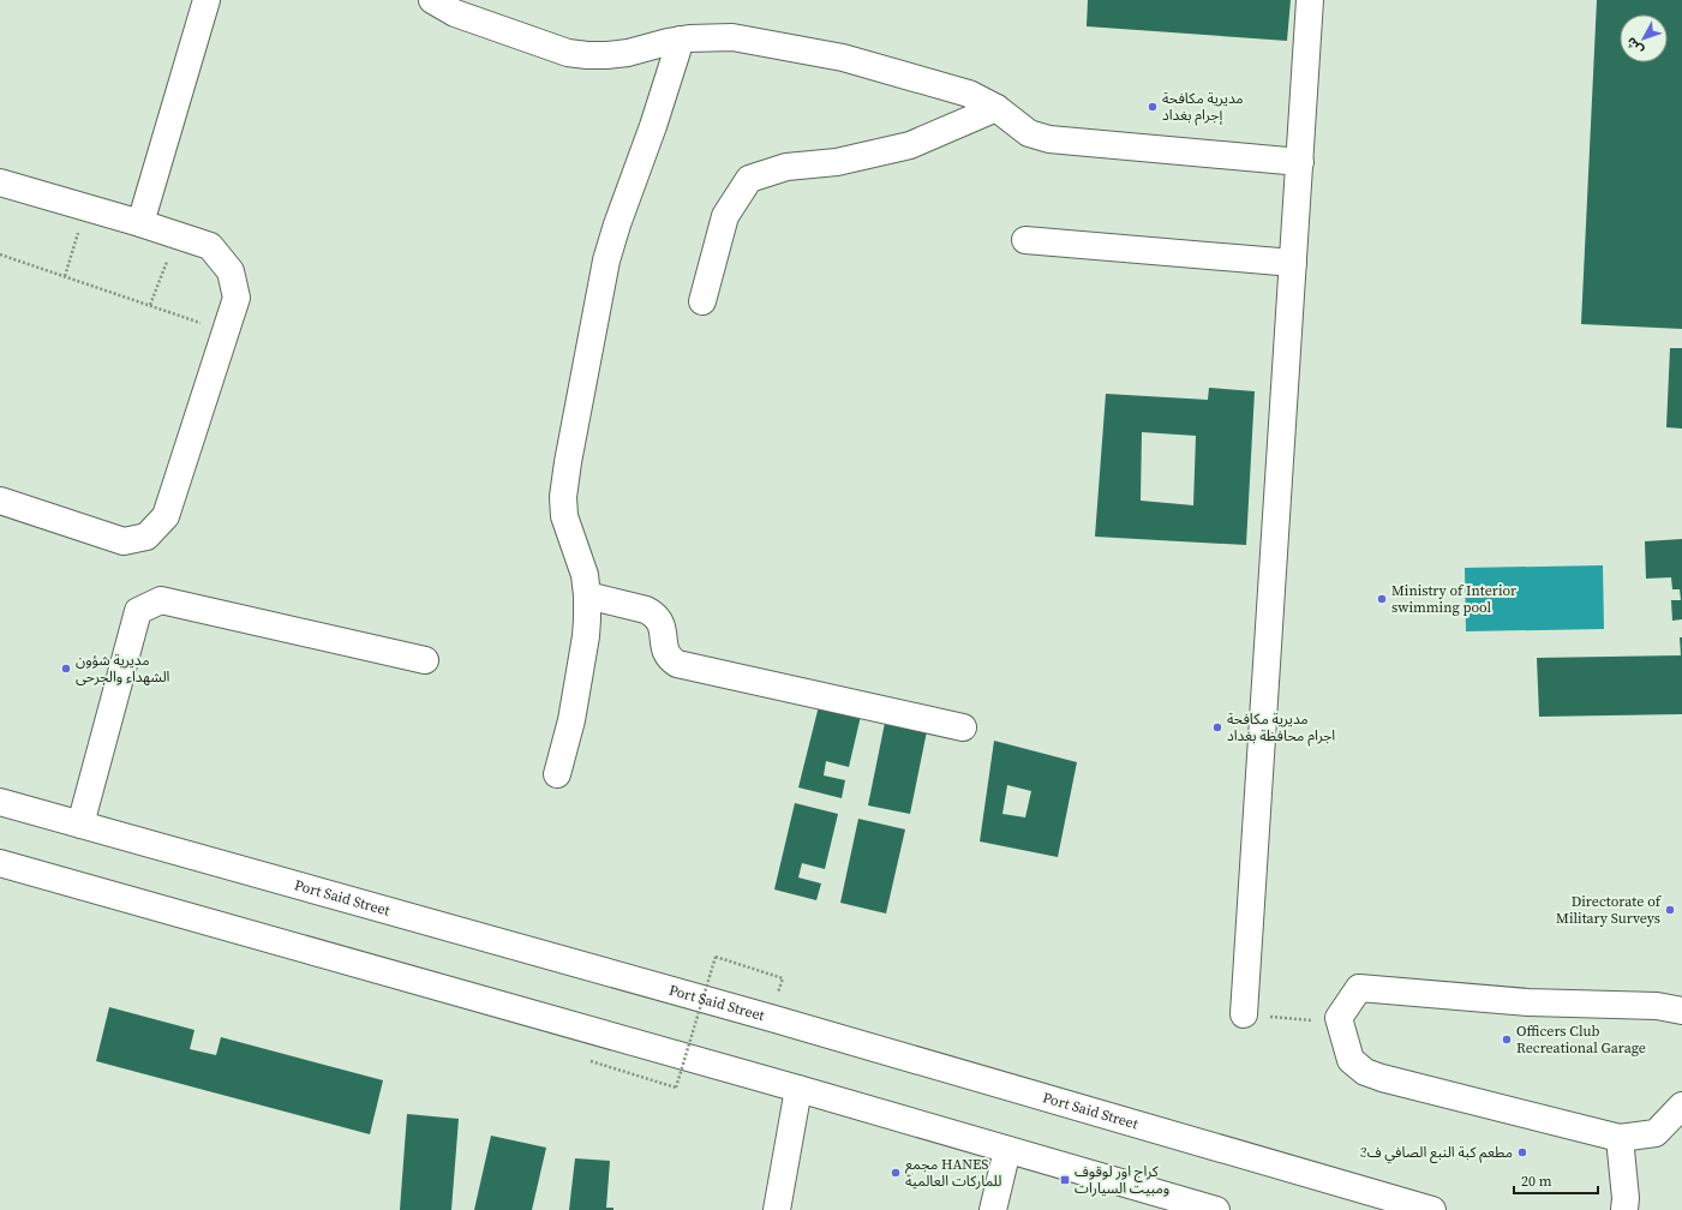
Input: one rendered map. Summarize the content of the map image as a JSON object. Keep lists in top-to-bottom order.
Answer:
{
  "streets": {
    "street": ["Port Said Street"]
  },
  "places": {
    "other": [
      "مديرية مكافحة إجرام بغداد",
      "Ministry of Interior swimming pool",
      "مديرية شؤون الشهداء والجرحى",
      "مديرية مكافحة اجرام محافظة بغداد",
      "Directorate of Military Surveys",
      "Officers Club Recreational Garage",
      "مطعم كبة النبع الصافي ف3",
      "مجمع HANES للماركات العالمية"
    ],
    "transit": ["كراج اور لوقوف ومبيت السيارات"]
  },
  "scale_bar": "20 m",
  "north": "bottom left"
}
